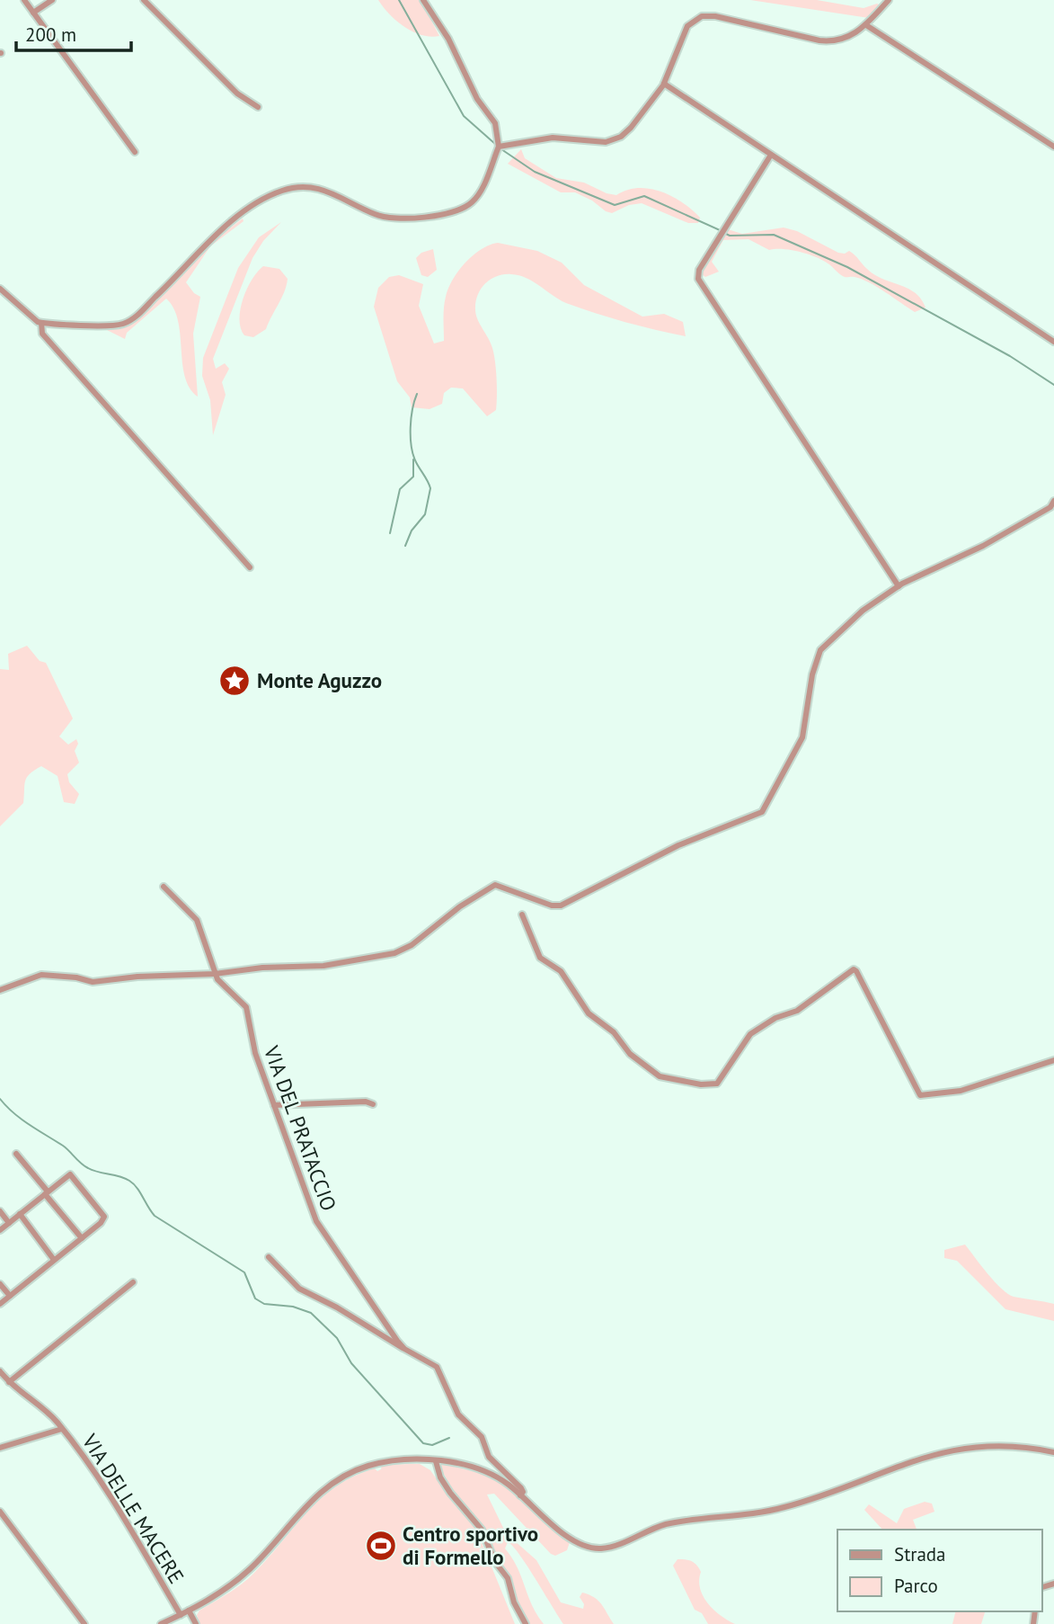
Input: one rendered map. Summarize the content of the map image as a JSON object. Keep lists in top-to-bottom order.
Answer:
{
  "streets": {
    "street": ["VIA DEL PRATACCIO", "VIA DELLE MACERE"]
  },
  "places": {
    "place": ["Monte Aguzzo"],
    "sports": ["Centro sportivo di Formello"]
  },
  "legend": ["Strada", "Parco"],
  "scale_bar": "200 m"
}
